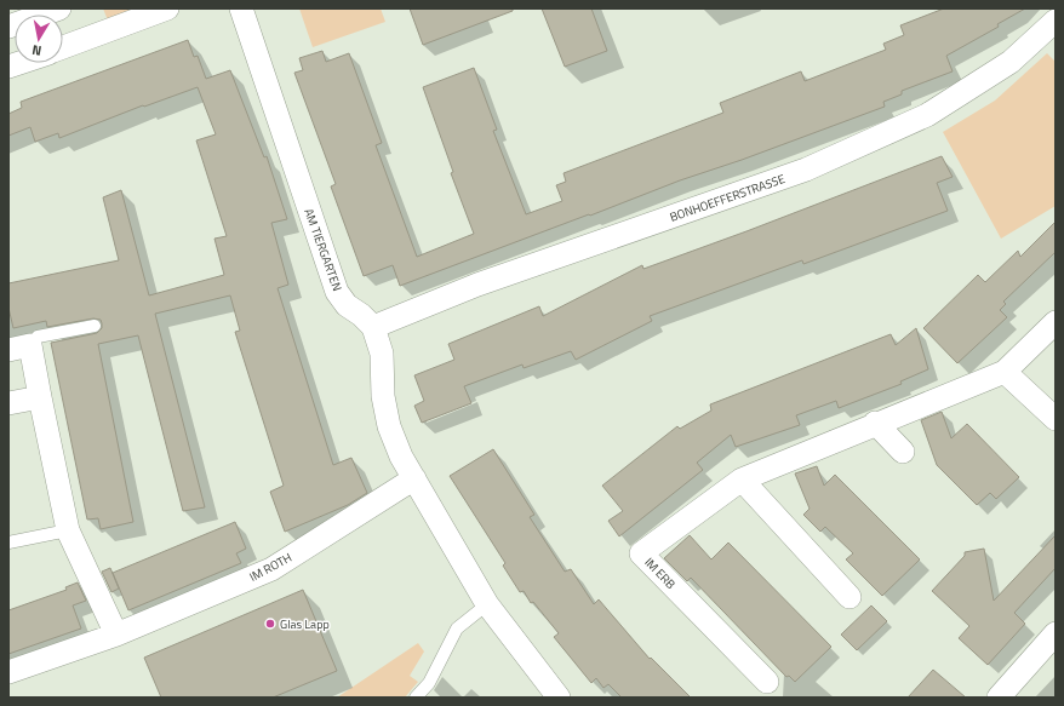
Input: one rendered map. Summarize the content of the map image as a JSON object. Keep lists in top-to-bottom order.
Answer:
{
  "streets": {
    "street": [
      "BONHOEFFERSTRASSE",
      "AM TIERGARTEN",
      "IM ROTH",
      "IM ERB"
    ]
  },
  "crossings": [
    ["BONHOEFFERSTRASSE", "AM TIERGARTEN"]
  ],
  "places": ["Glas Lapp"],
  "north": "bottom"
}
